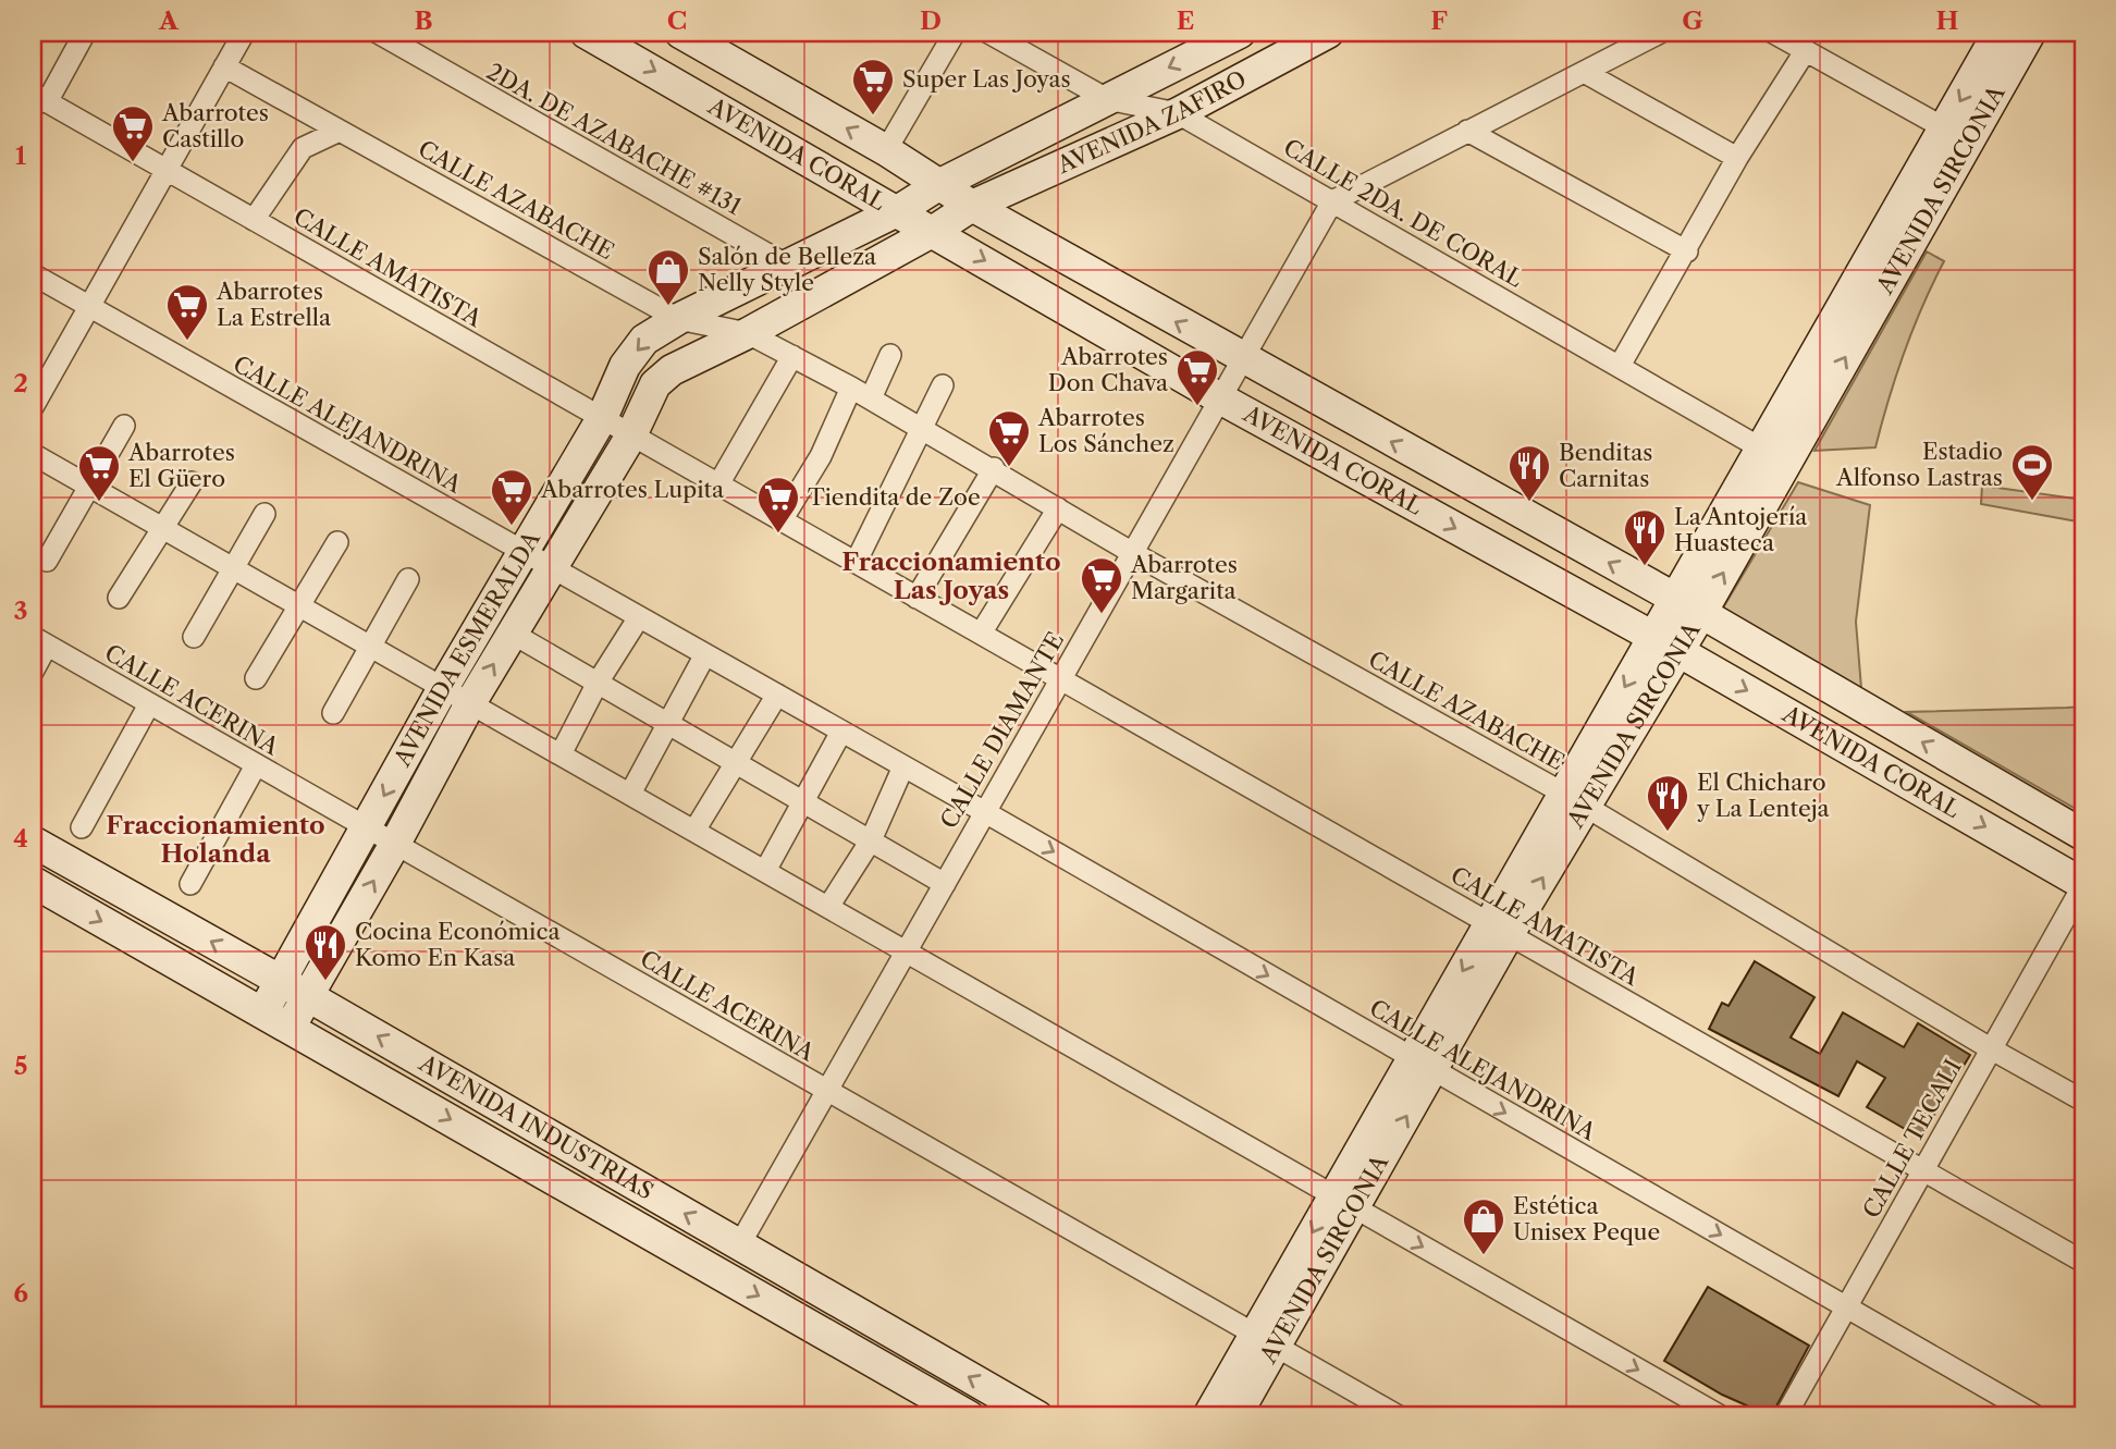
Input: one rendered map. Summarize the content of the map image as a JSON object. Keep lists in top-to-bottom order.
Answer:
{
  "streets": {
    "street": [
      "AVENIDA ZAFIRO",
      "2DA. DE AZABACHE #131",
      "AVENIDA CORAL",
      "AVENIDA SIRCONIA",
      "CALLE AZABACHE",
      "CALLE 2DA. DE CORAL",
      "CALLE AMATISTA",
      "CALLE ALEJANDRINA",
      "AVENIDA ESMERALDA",
      "CALLE ACERINA",
      "CALLE DIAMANTE",
      "AVENIDA INDUSTRIAS",
      "CALLE TECALI"
    ]
  },
  "crossings": [
    ["AVENIDA ZAFIRO", "AVENIDA CORAL"],
    ["AVENIDA ZAFIRO", "CALLE 2DA. DE CORAL"],
    ["AVENIDA ZAFIRO", "AVENIDA ESMERALDA"],
    ["2DA. DE AZABACHE #131", "AVENIDA ESMERALDA"],
    ["AVENIDA CORAL", "AVENIDA SIRCONIA"],
    ["AVENIDA CORAL", "AVENIDA ESMERALDA"],
    ["AVENIDA CORAL", "CALLE DIAMANTE"],
    ["AVENIDA CORAL", "CALLE TECALI"],
    ["AVENIDA SIRCONIA", "CALLE AZABACHE"],
    ["AVENIDA SIRCONIA", "CALLE 2DA. DE CORAL"],
    ["AVENIDA SIRCONIA", "CALLE AMATISTA"],
    ["AVENIDA SIRCONIA", "CALLE ALEJANDRINA"],
    ["AVENIDA SIRCONIA", "CALLE ACERINA"],
    ["CALLE AZABACHE", "AVENIDA ESMERALDA"],
    ["CALLE AZABACHE", "CALLE DIAMANTE"],
    ["CALLE AZABACHE", "CALLE TECALI"],
    ["CALLE 2DA. DE CORAL", "CALLE DIAMANTE"],
    ["CALLE AMATISTA", "AVENIDA ESMERALDA"],
    ["CALLE AMATISTA", "CALLE DIAMANTE"],
    ["CALLE AMATISTA", "CALLE TECALI"],
    ["CALLE ALEJANDRINA", "AVENIDA ESMERALDA"],
    ["CALLE ALEJANDRINA", "CALLE DIAMANTE"],
    ["CALLE ALEJANDRINA", "CALLE TECALI"],
    ["AVENIDA ESMERALDA", "CALLE ACERINA"],
    ["AVENIDA ESMERALDA", "AVENIDA INDUSTRIAS"],
    ["CALLE ACERINA", "CALLE DIAMANTE"],
    ["CALLE DIAMANTE", "AVENIDA INDUSTRIAS"]
  ],
  "districts": ["Fraccionamiento Las Joyas", "Fraccionamiento Holanda"],
  "places": {
    "supermarket": [
      "Super Las Joyas",
      "Abarrotes Castillo",
      "Abarrotes La Estrella",
      "Abarrotes Don Chava",
      "Abarrotes Los Sánchez",
      "Abarrotes El Güero",
      "Abarrotes Lupita",
      "Tiendita de Zoe",
      "Abarrotes Margarita"
    ],
    "shop": ["Salón de Belleza Nelly Style", "Estética Unisex Peque"],
    "sports": ["Estadio Alfonso Lastras"],
    "restaurant": [
      "Benditas Carnitas",
      "La Antojería Huasteca",
      "El Chicharo y La Lenteja",
      "Cocina Económica Komo En Kasa"
    ]
  },
  "grid": {
    "columns": [
      "A",
      "B",
      "C",
      "D",
      "E",
      "F",
      "G",
      "H"
    ],
    "rows": [
      "1",
      "2",
      "3",
      "4",
      "5",
      "6"
    ]
  }
}
